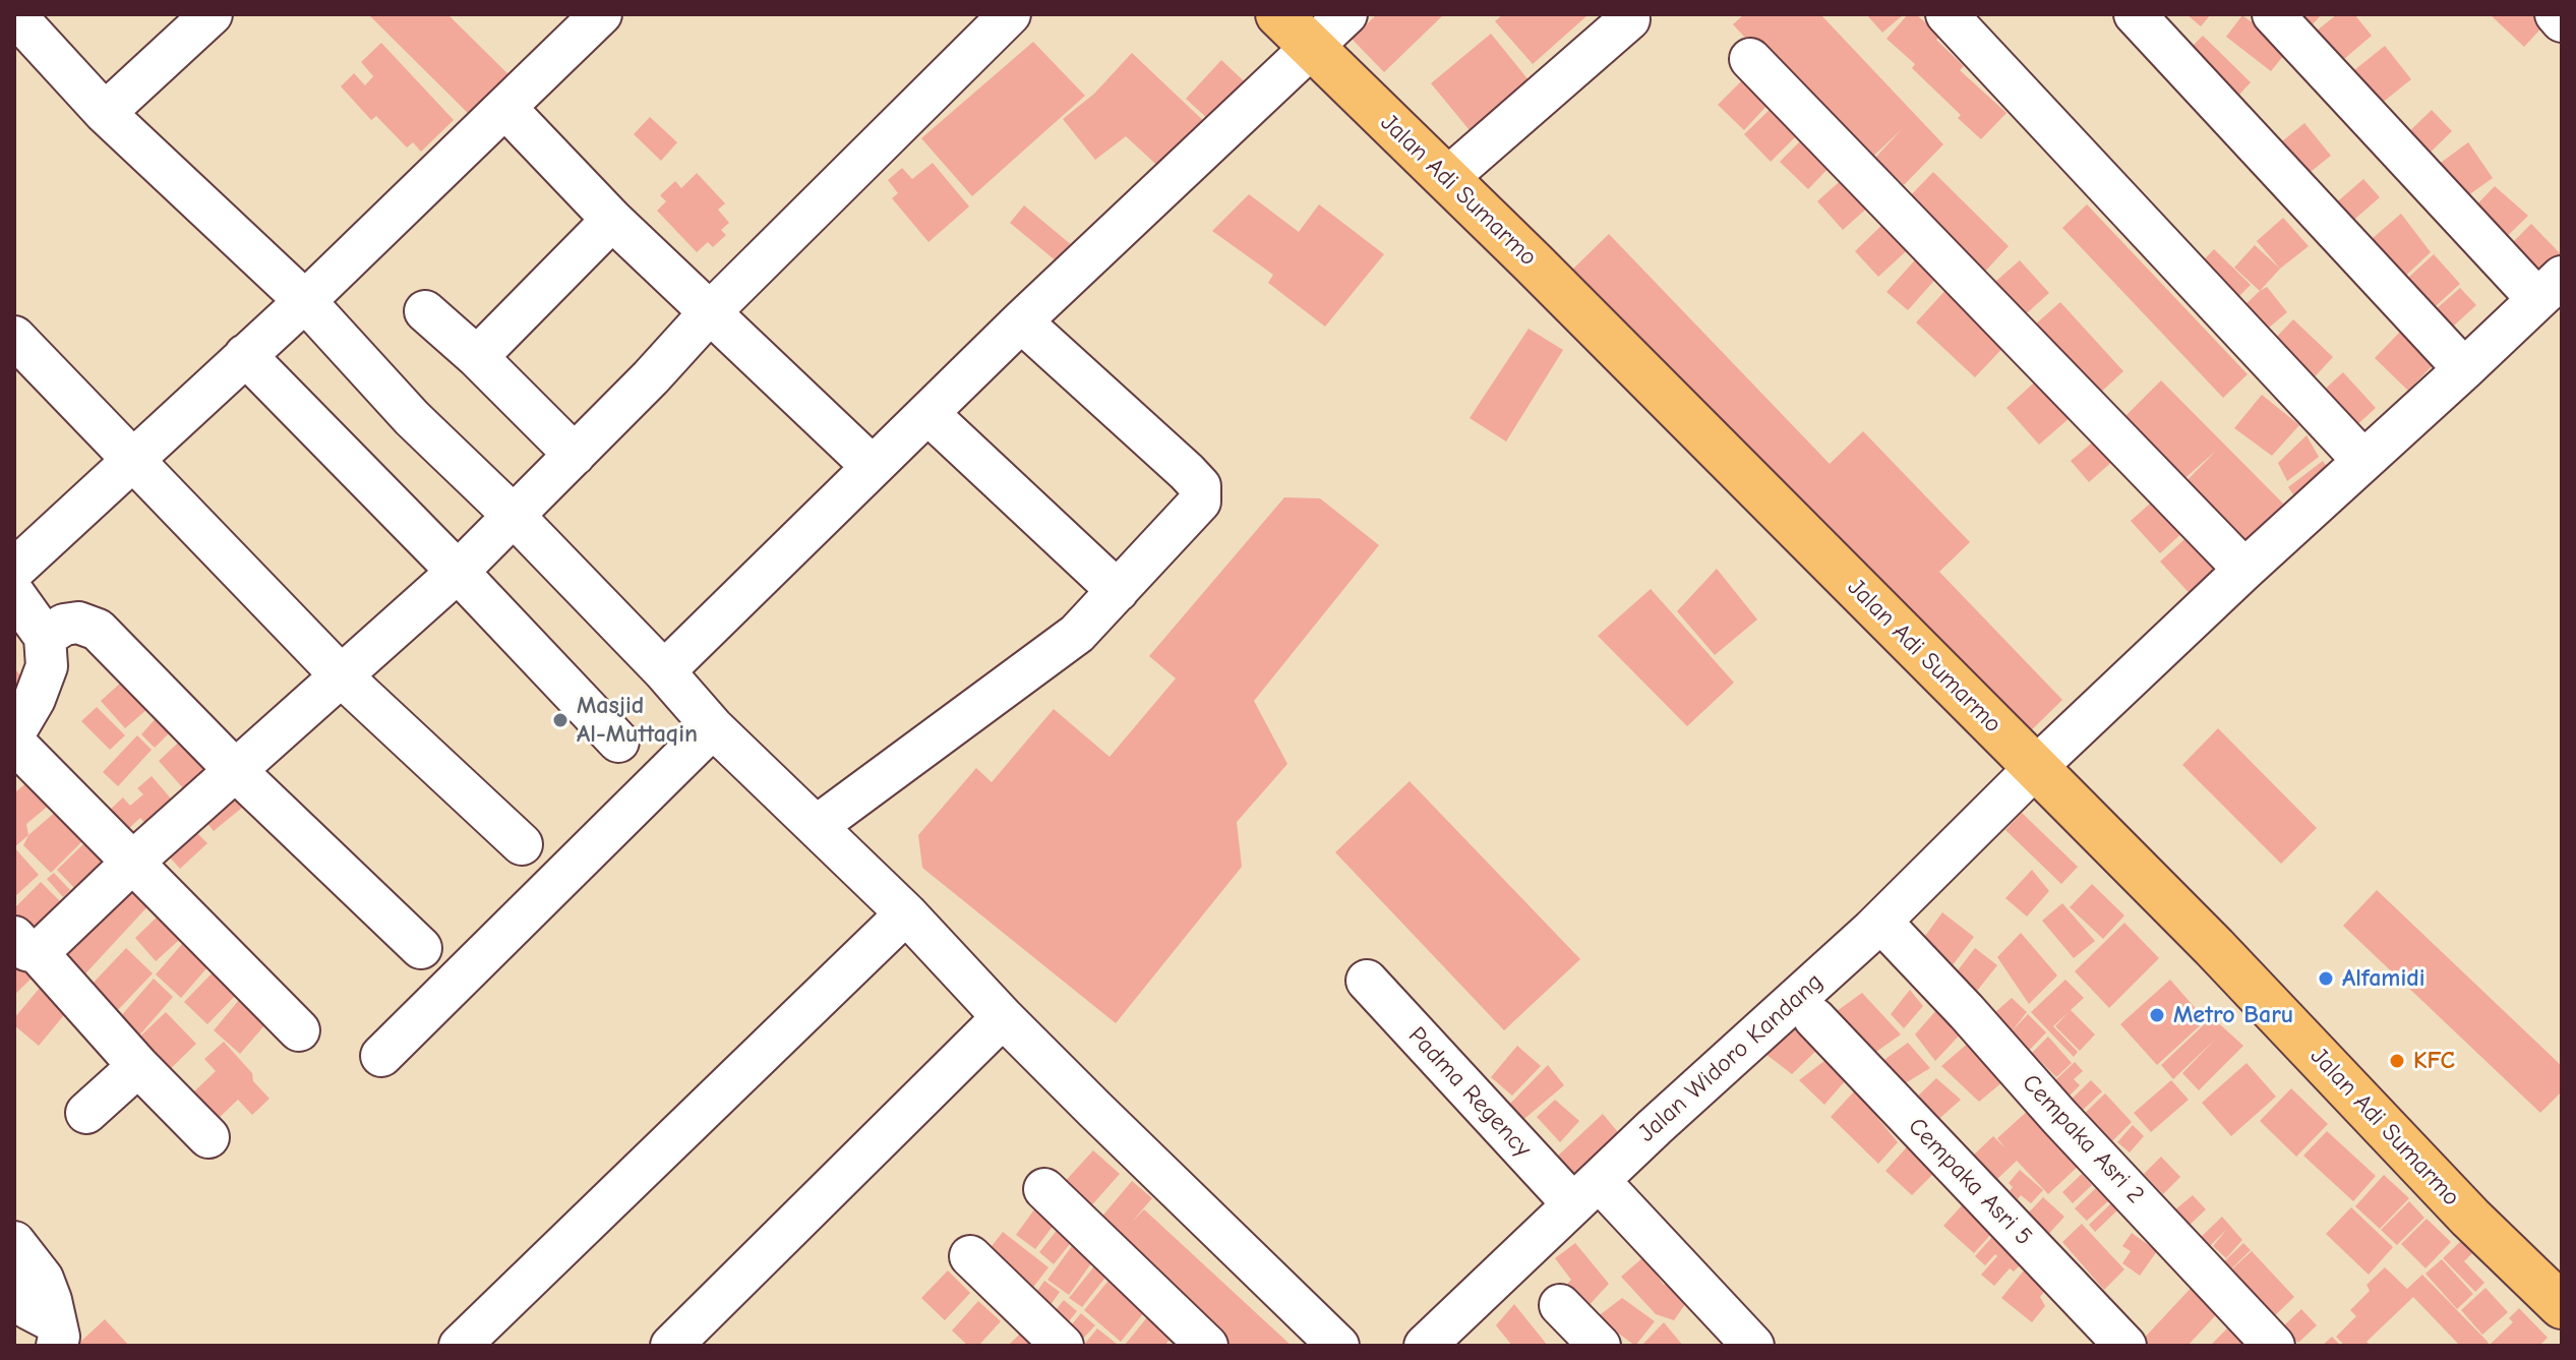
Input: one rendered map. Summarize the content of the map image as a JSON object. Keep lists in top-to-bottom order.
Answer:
{
  "streets": {
    "main road": ["Jalan Adi Sumarmo"],
    "street": [
      "Jalan Widoro Kandang",
      "Padma Regency",
      "Cempaka Asri 2",
      "Cempaka Asri 5"
    ]
  },
  "crossings": [
    ["Jalan Adi Sumarmo", "Jalan Widoro Kandang"],
    ["Jalan Widoro Kandang", "Padma Regency"]
  ],
  "places": [
    "Masjid Al-Muttaqin",
    "Alfamidi",
    "Metro Baru",
    "KFC"
  ]
}
